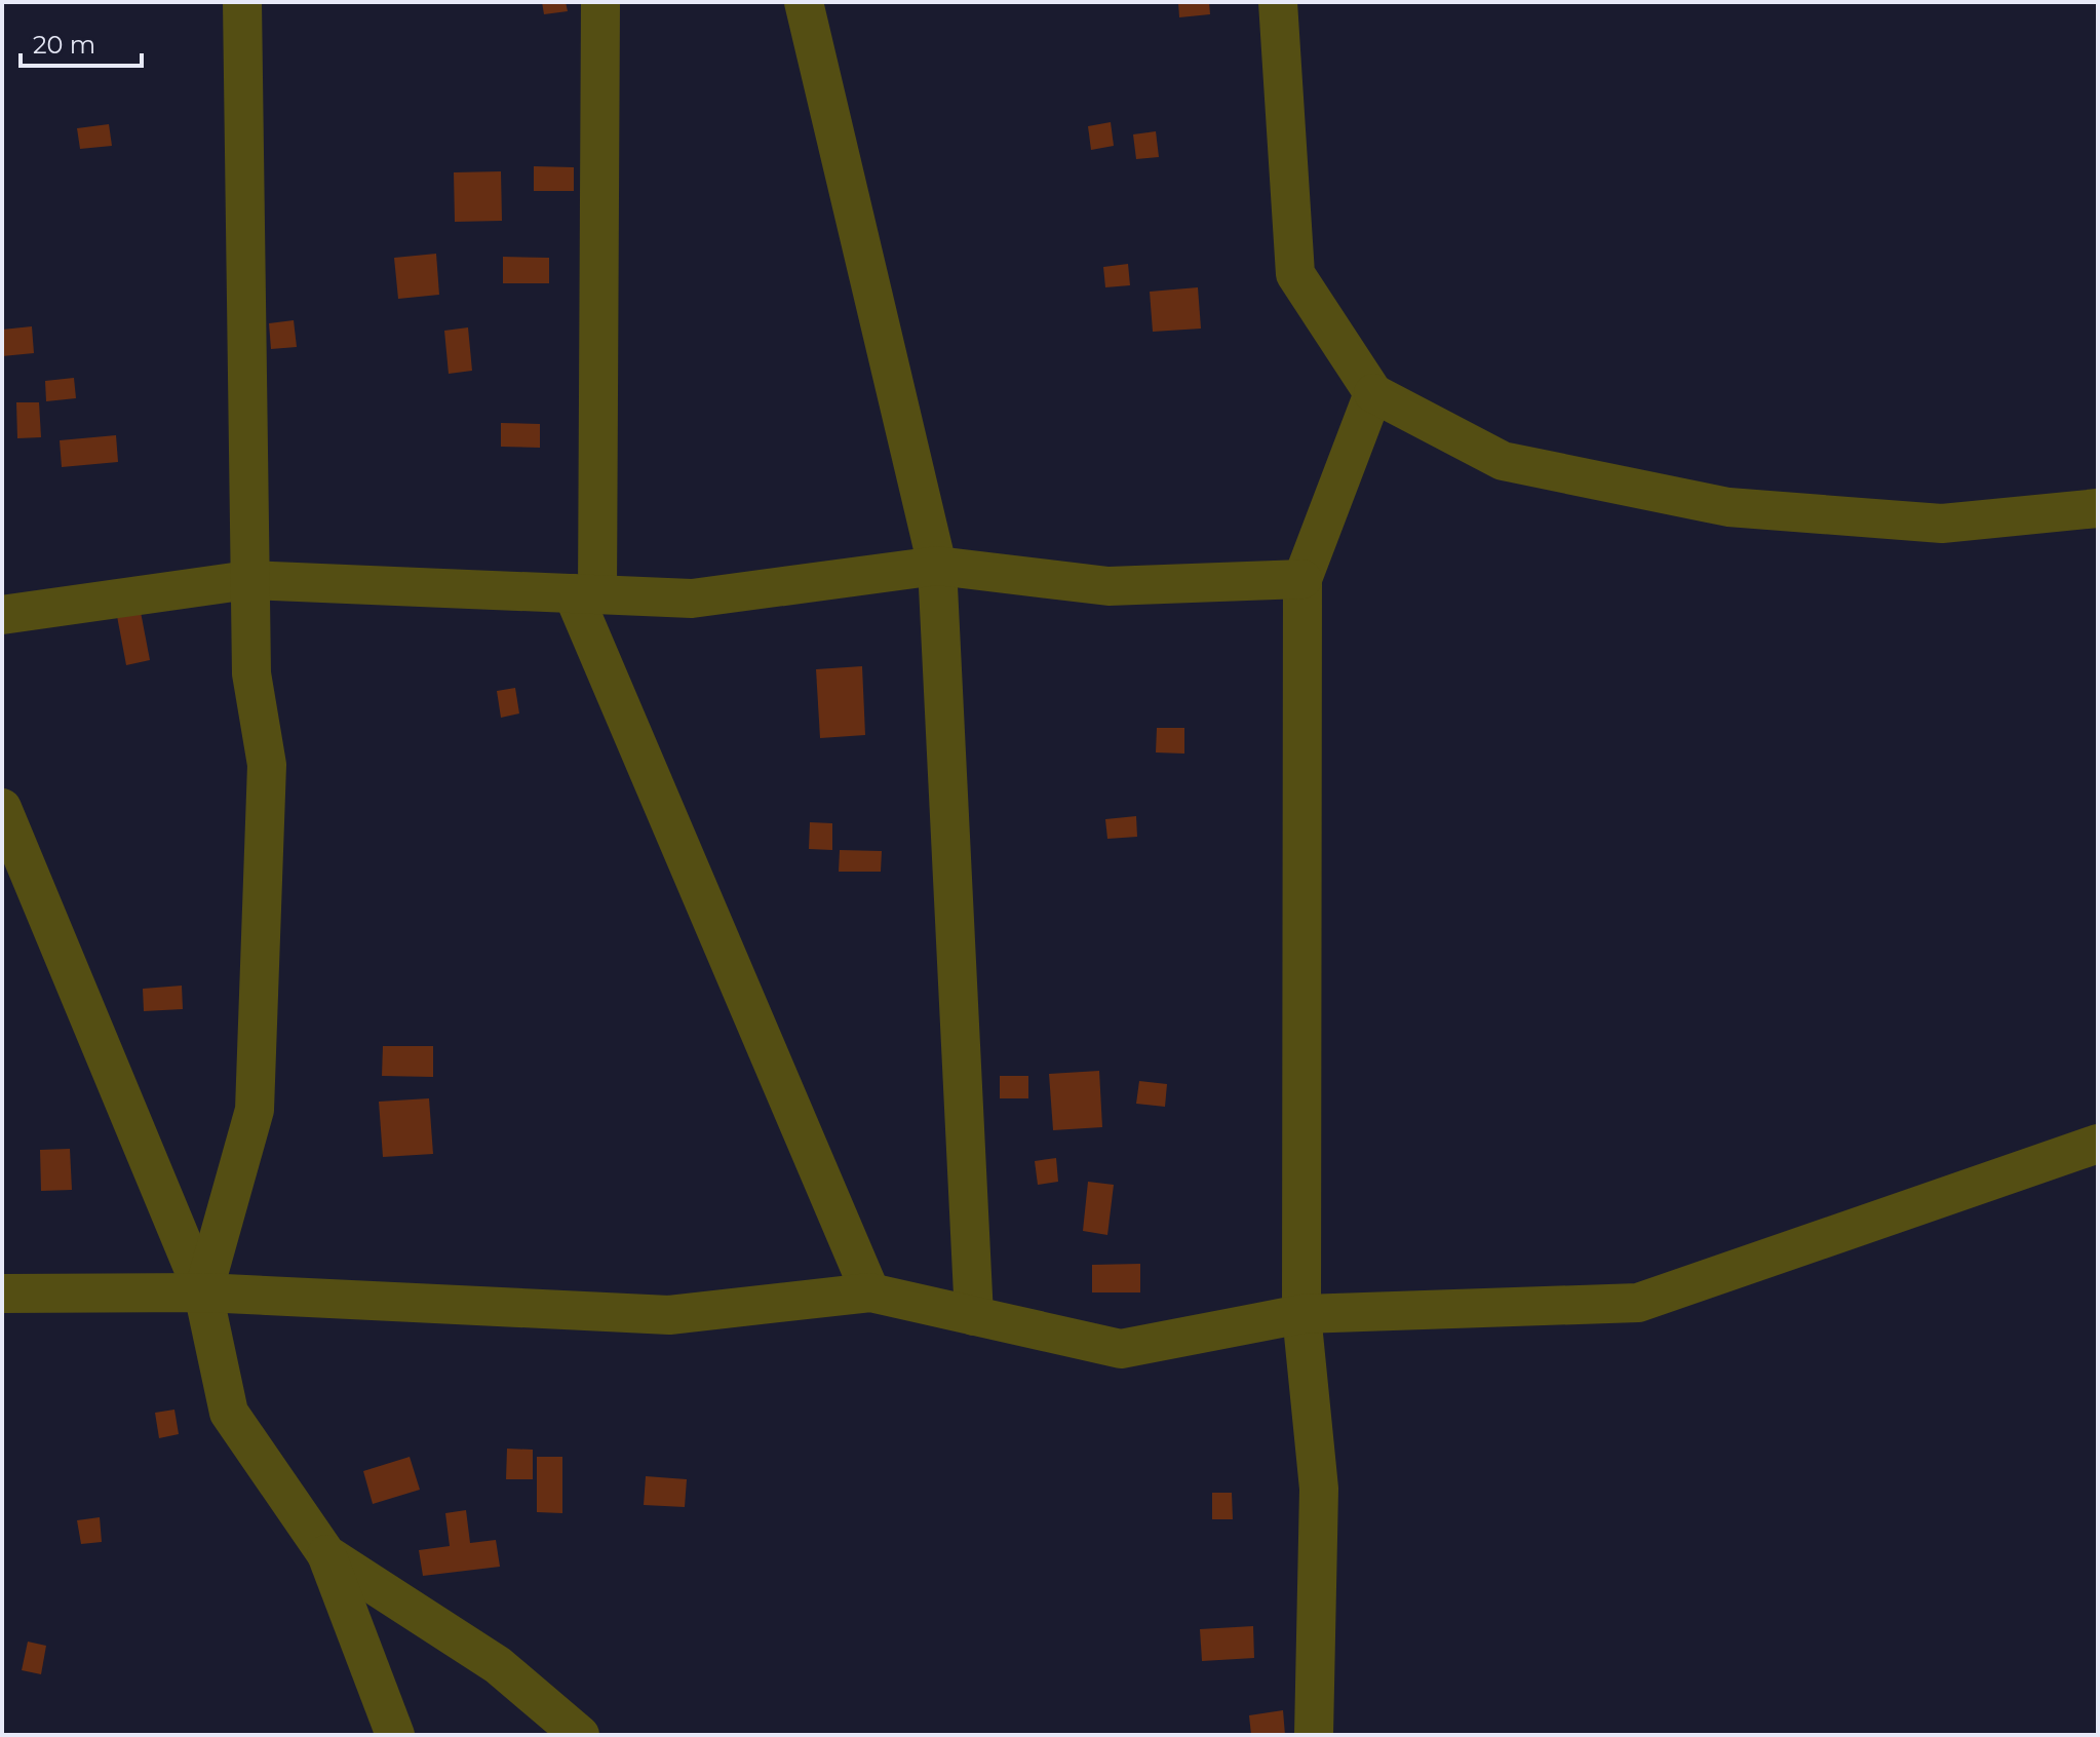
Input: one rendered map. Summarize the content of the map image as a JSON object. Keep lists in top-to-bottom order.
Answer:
{
  "scale_bar": "20 m"
}
